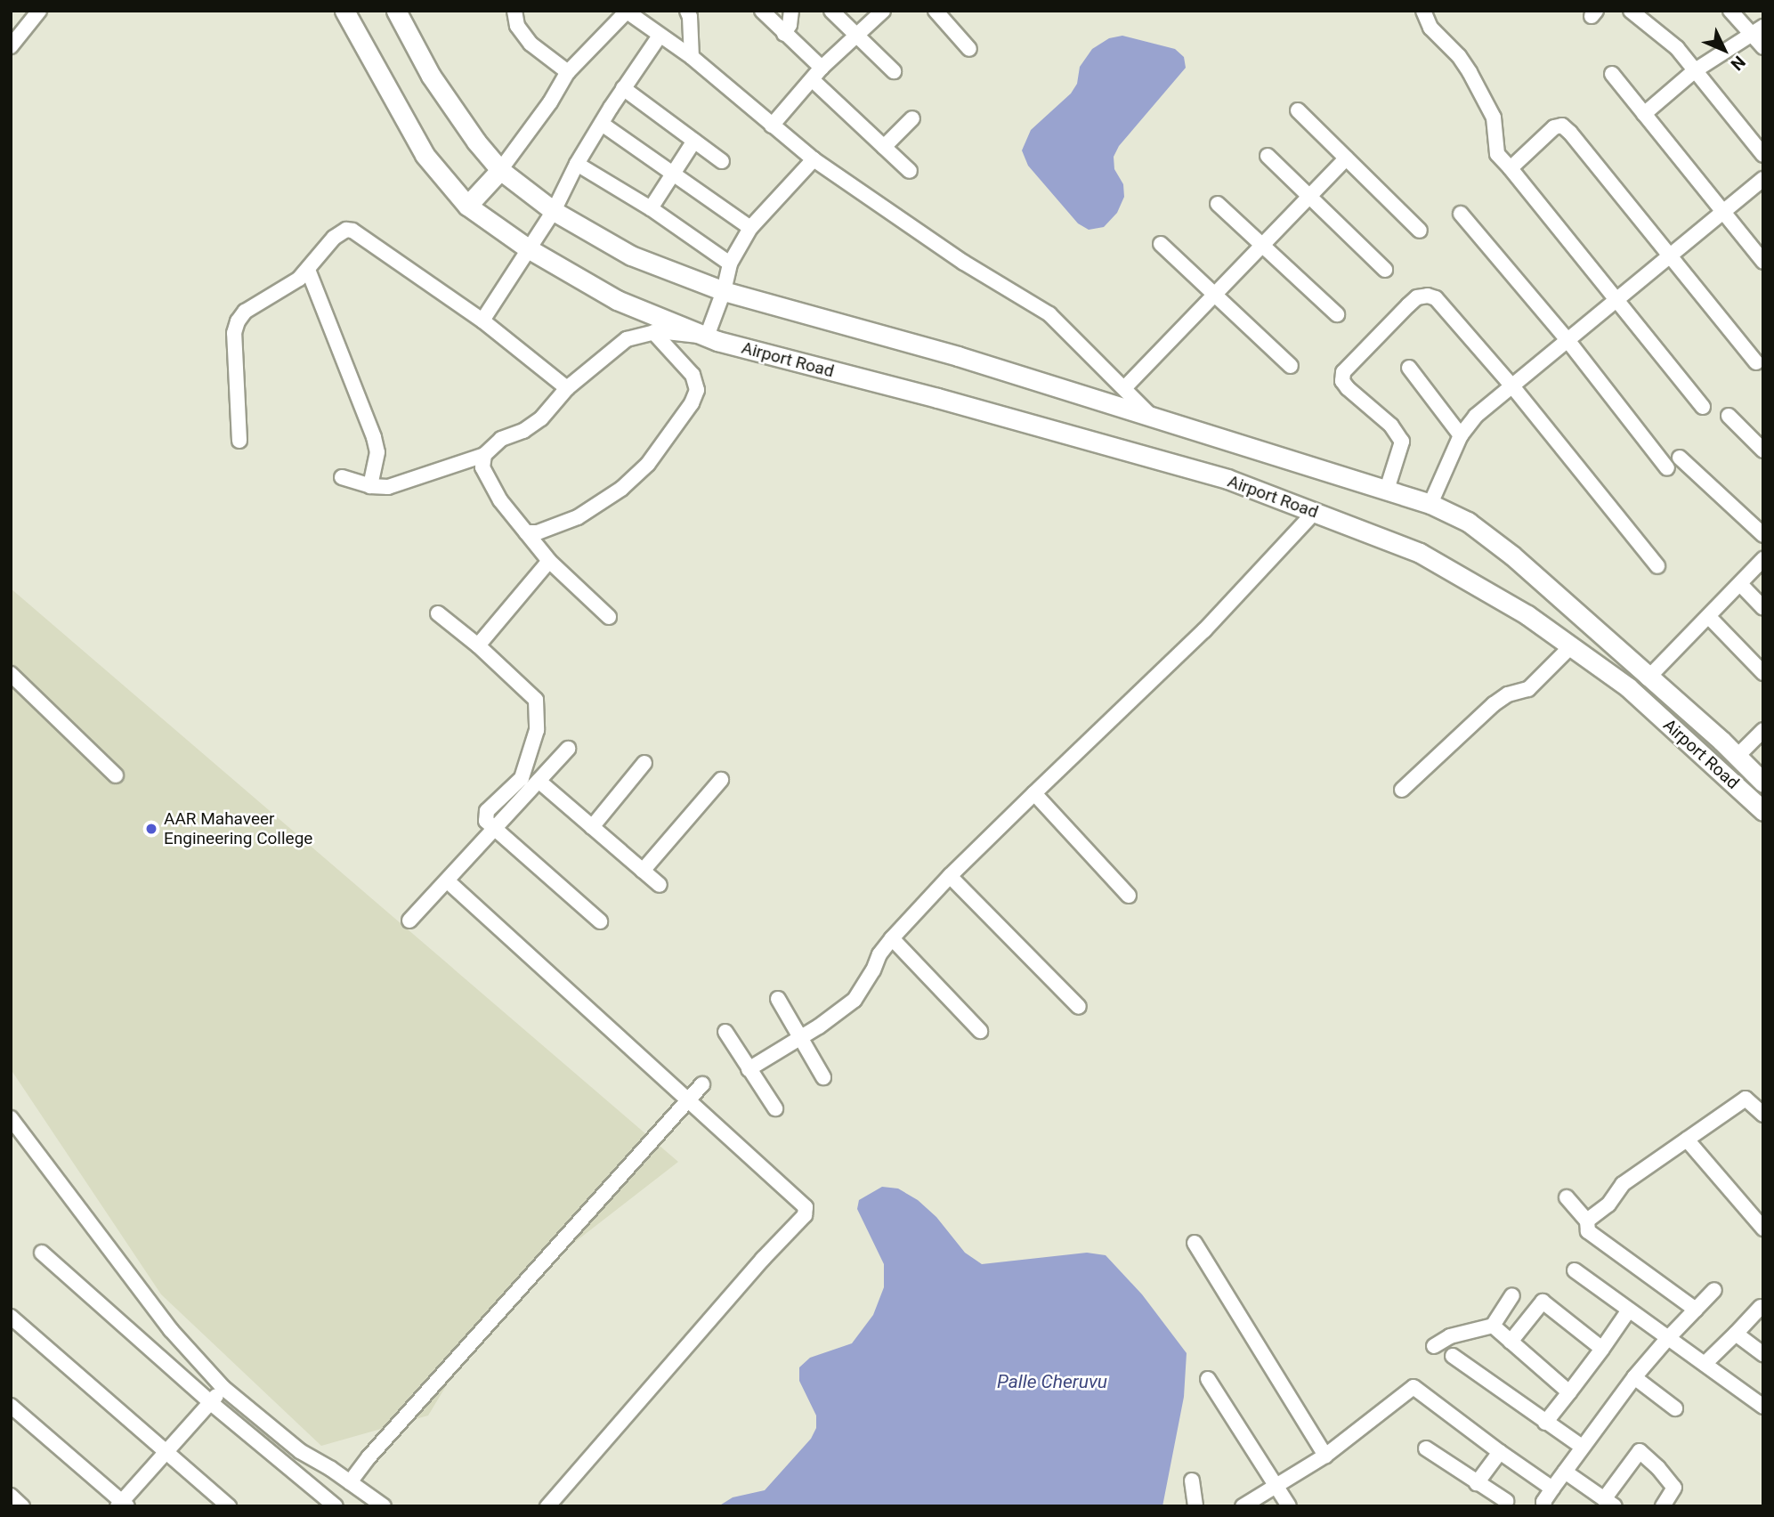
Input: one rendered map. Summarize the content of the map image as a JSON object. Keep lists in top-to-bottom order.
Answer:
{
  "streets": {
    "main road": ["Airport Road"]
  },
  "water": ["Palle Cheruvu"],
  "places": ["AAR Mahaveer Engineering College"],
  "north": "bottom right"
}
